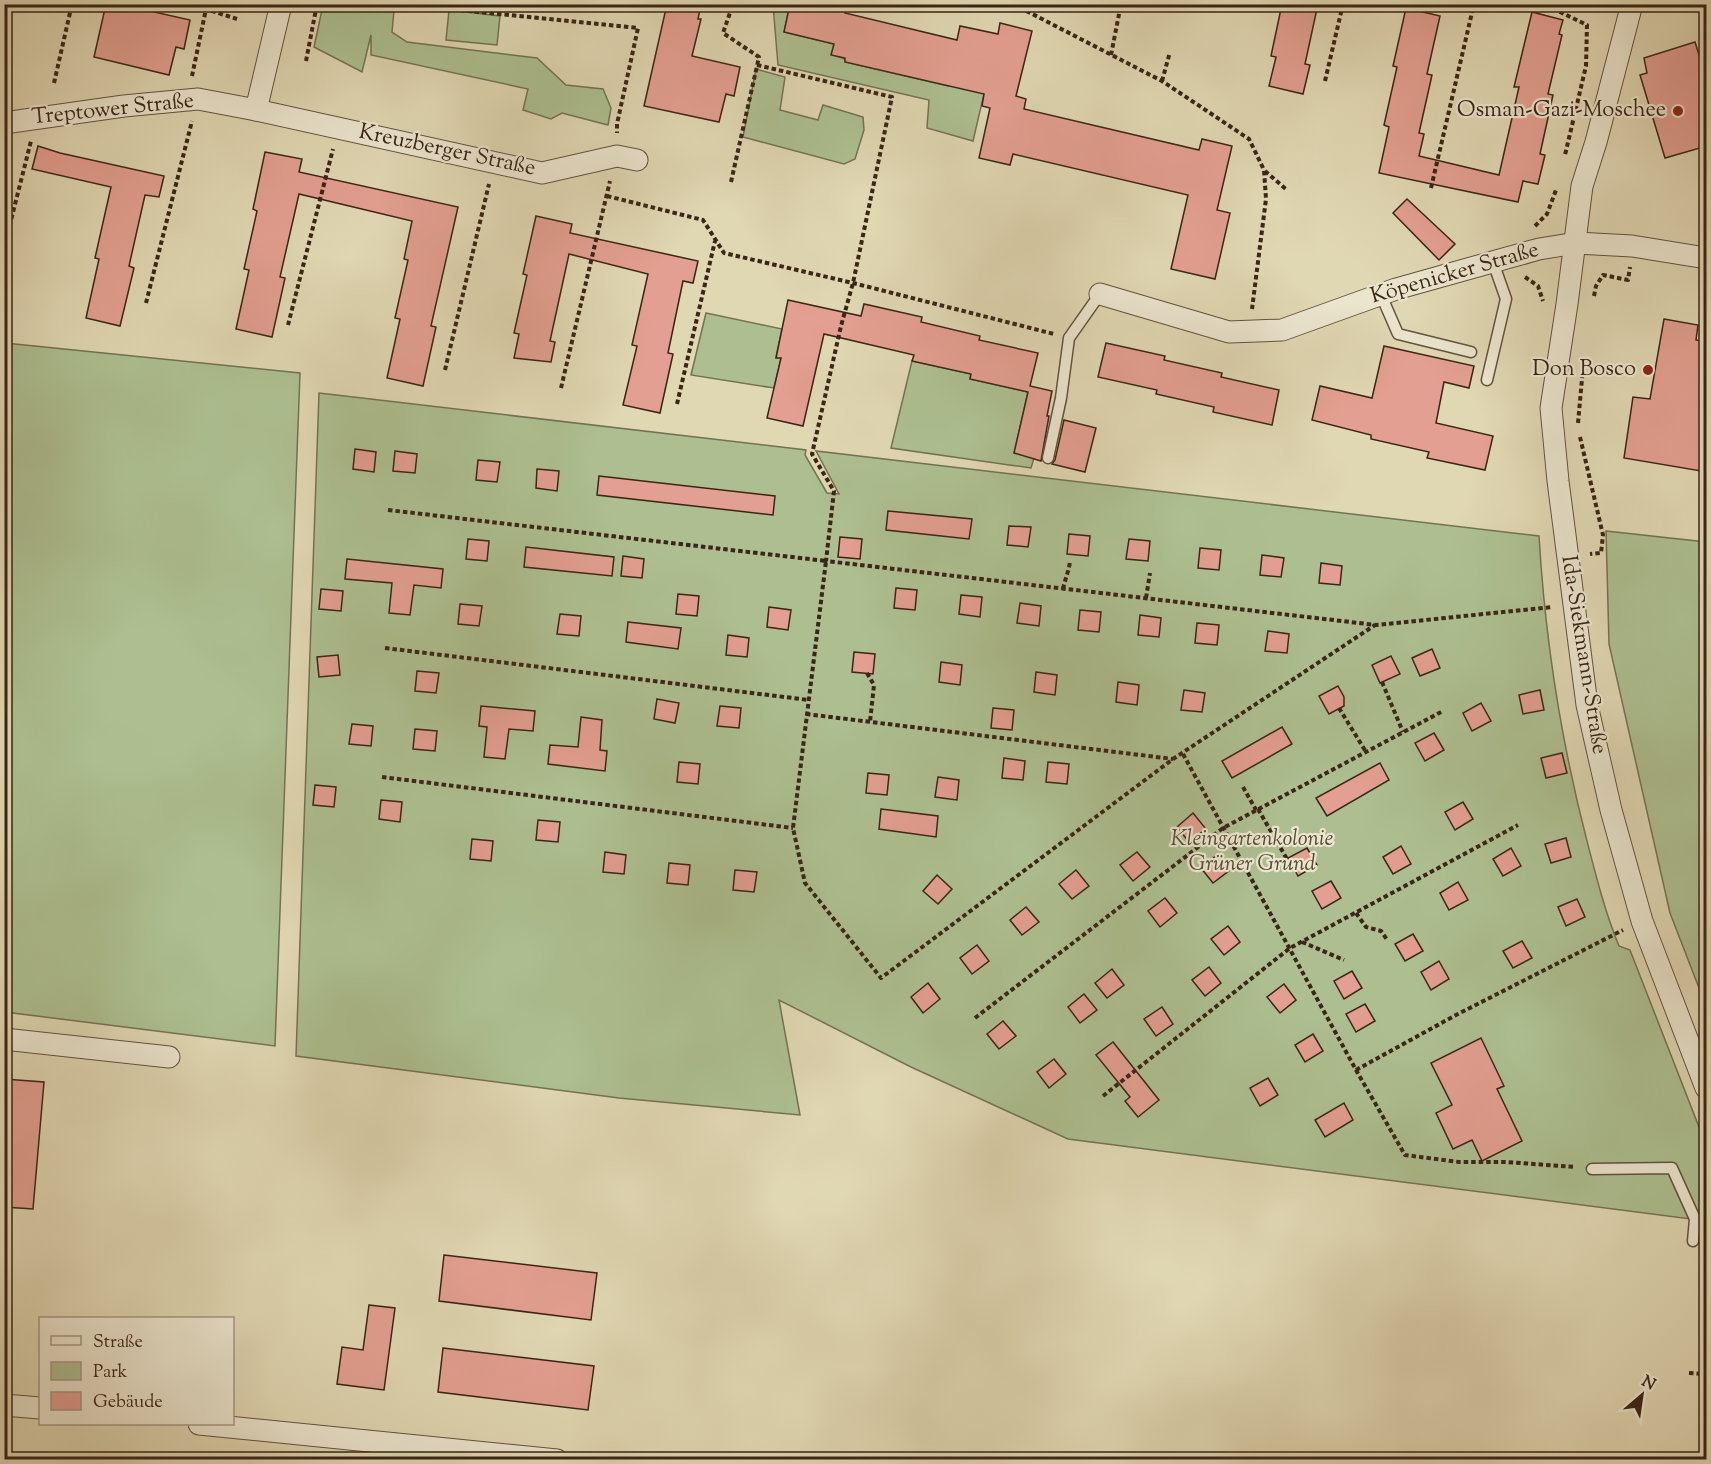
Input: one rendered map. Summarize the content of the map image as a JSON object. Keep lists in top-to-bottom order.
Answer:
{
  "streets": {
    "street": [
      "Treptower Straße",
      "Kreuzberger Straße",
      "Köpenicker Straße",
      "Ida-Siekmann-Straße"
    ]
  },
  "crossings": [
    ["Treptower Straße", "Kreuzberger Straße"],
    ["Köpenicker Straße", "Ida-Siekmann-Straße"]
  ],
  "parks": ["Kleingartenkolonie Grüner Grund"],
  "places": ["Osman-Gazi-Moschee", "Don Bosco"],
  "legend": ["Straße", "Park", "Gebäude"],
  "north": "top right"
}
